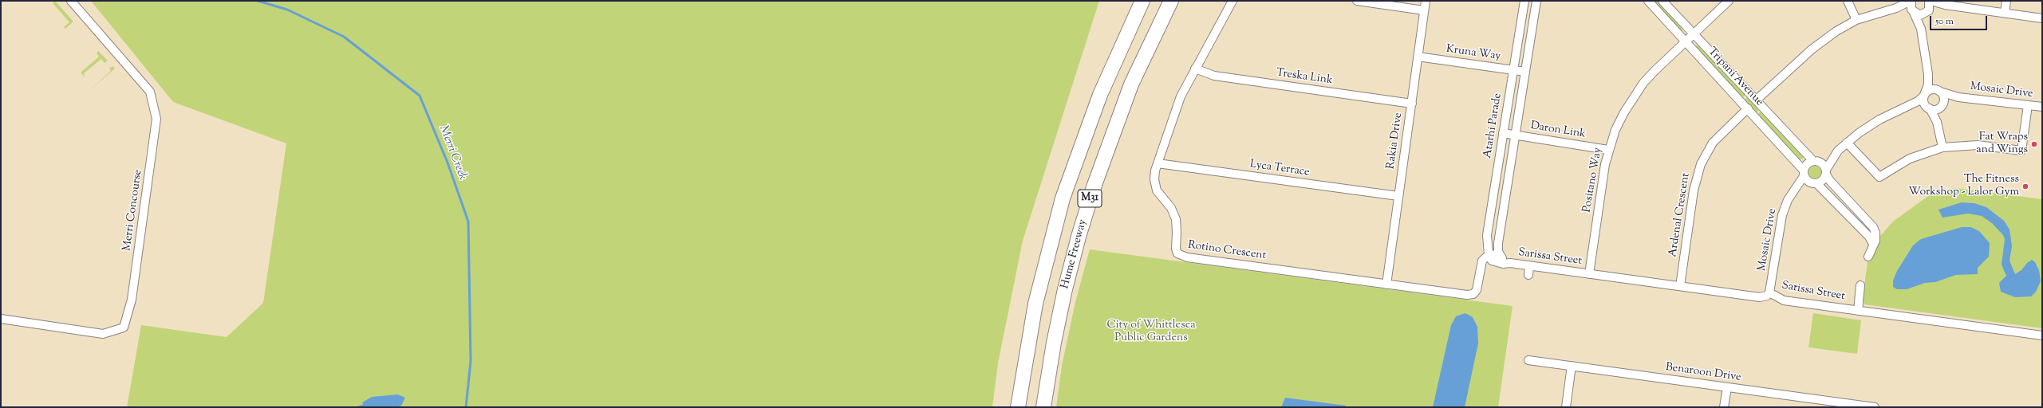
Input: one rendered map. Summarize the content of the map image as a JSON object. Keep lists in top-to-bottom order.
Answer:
{
  "streets": {
    "highway": ["M31", "Hume Freeway"],
    "street": [
      "Kruna Way",
      "Treska Link",
      "Tripani Avenue",
      "Mosaic Drive",
      "Atarhi Parade",
      "Daron Link",
      "Rakia Drive",
      "Lyca Terrace",
      "Positano Way",
      "Merri Concourse",
      "Ardenal Crescent",
      "Rotino Crescent",
      "Sarissa Street",
      "Benaroon Drive"
    ]
  },
  "crossings": [
    ["Kruna Way", "Atarhi Parade"],
    ["Kruna Way", "Rakia Drive"],
    ["Treska Link", "Rakia Drive"],
    ["Treska Link", "Rotino Crescent"],
    ["Tripani Avenue", "Mosaic Drive"],
    ["Tripani Avenue", "Positano Way"],
    ["Tripani Avenue", "Ardenal Crescent"],
    ["Mosaic Drive", "Sarissa Street"],
    ["Atarhi Parade", "Daron Link"],
    ["Atarhi Parade", "Rotino Crescent"],
    ["Atarhi Parade", "Sarissa Street"],
    ["Daron Link", "Positano Way"],
    ["Rakia Drive", "Lyca Terrace"],
    ["Rakia Drive", "Rotino Crescent"],
    ["Lyca Terrace", "Rotino Crescent"],
    ["Positano Way", "Sarissa Street"],
    ["Ardenal Crescent", "Sarissa Street"],
    ["Rotino Crescent", "Sarissa Street"]
  ],
  "water": ["Merri Creek"],
  "parks": ["City of Whittlesea Public Gardens"],
  "places": ["Fat Wraps and Wings", "The Fitness Workshop - Lalor Gym"],
  "scale_bar": "50 m"
}
